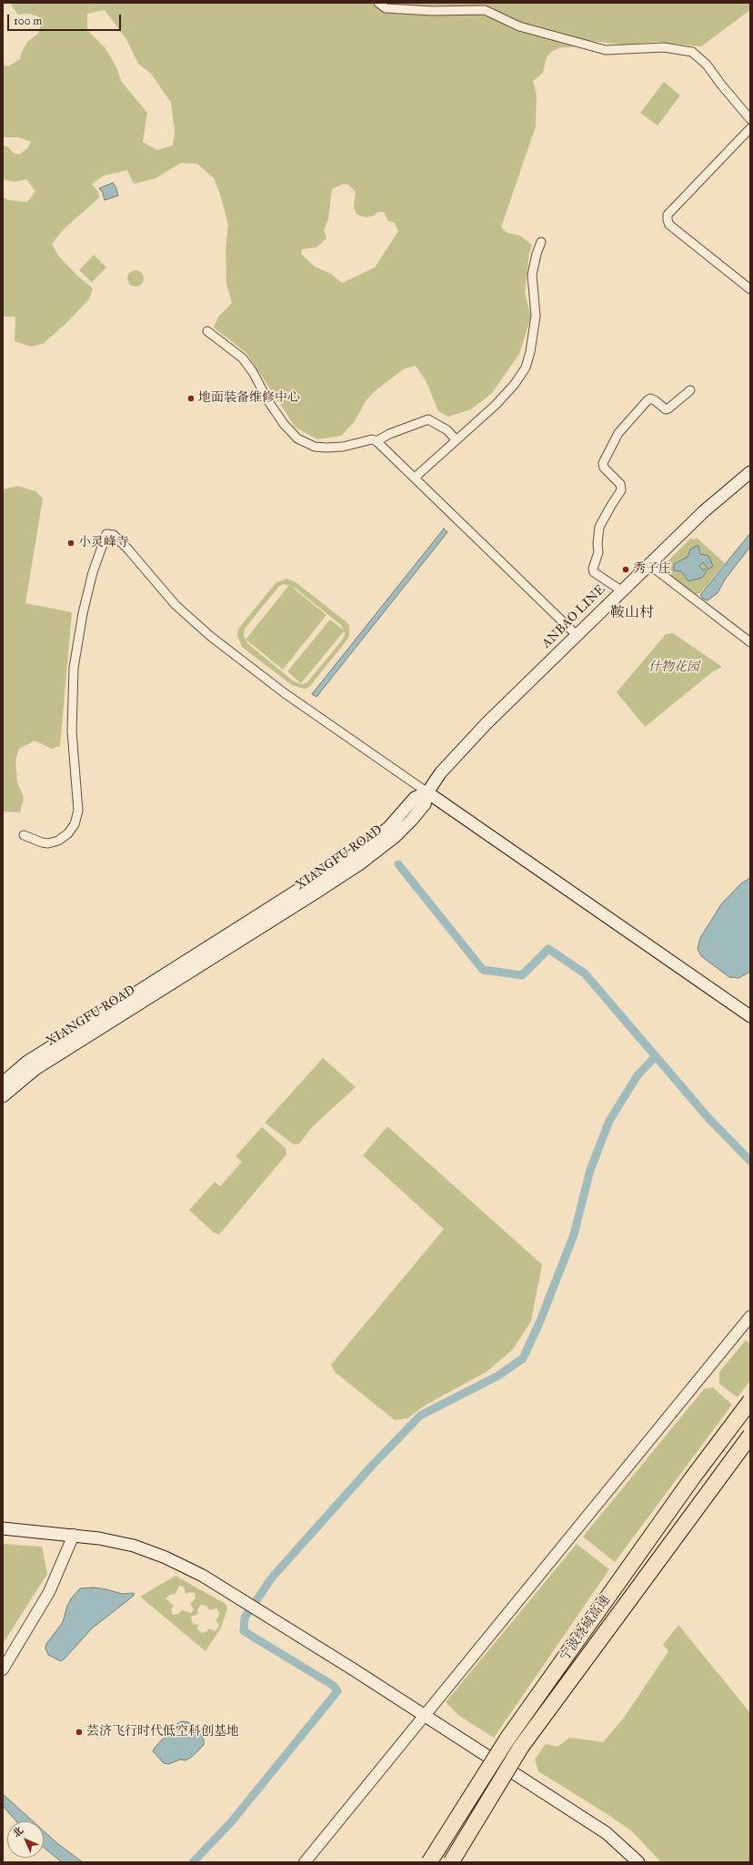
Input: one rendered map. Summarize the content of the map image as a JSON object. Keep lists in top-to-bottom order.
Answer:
{
  "streets": {
    "highway": ["宁波绕城高速"],
    "main road": ["ANBAO LINE", "XIANGFU ROAD"]
  },
  "crossings": [
    ["ANBAO LINE", "XIANGFU ROAD"]
  ],
  "districts": ["鞍山村"],
  "parks": ["什物花园"],
  "places": [
    "地面装备维修中心",
    "小灵峰寺",
    "秀子庄",
    "芸济飞行时代低空科创基地"
  ],
  "scale_bar": "100 m",
  "north": "top left"
}
